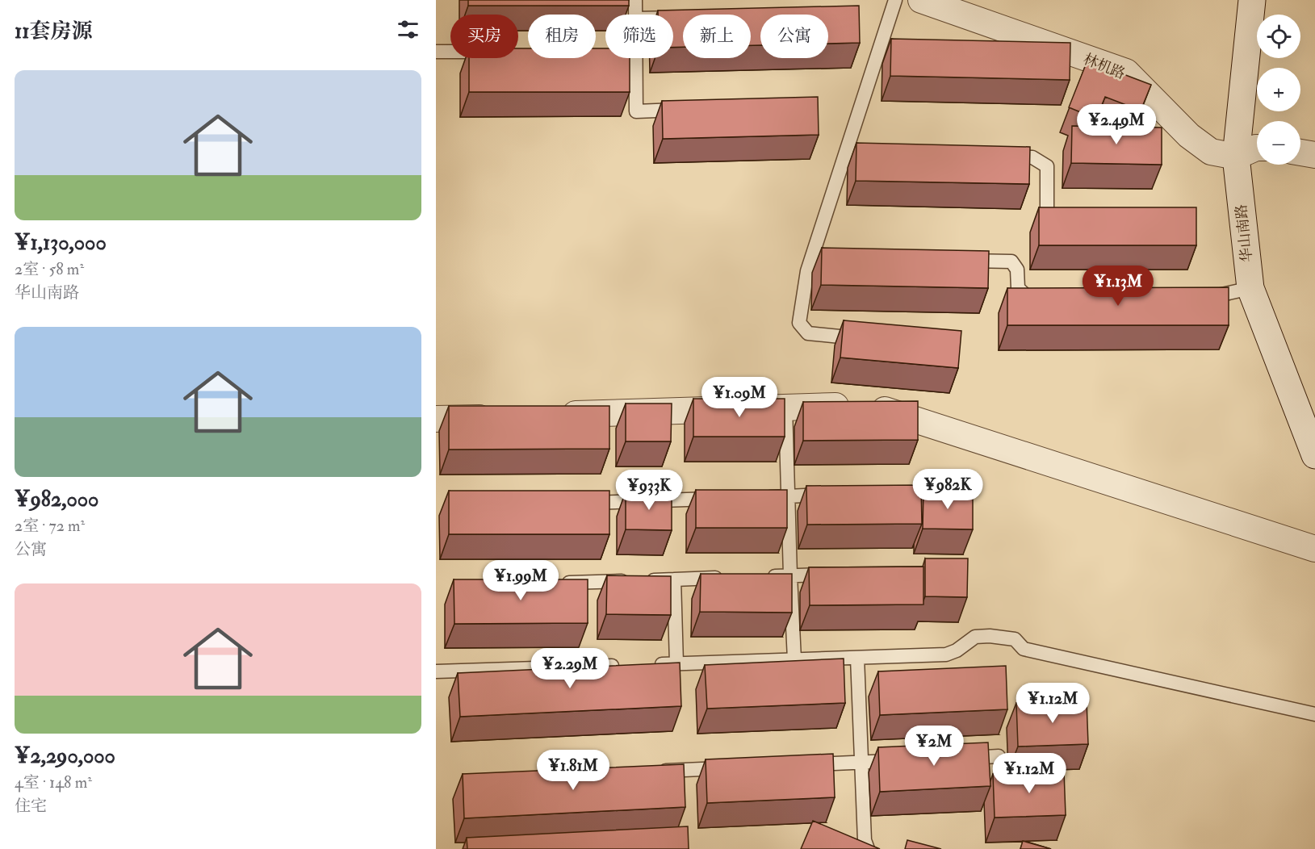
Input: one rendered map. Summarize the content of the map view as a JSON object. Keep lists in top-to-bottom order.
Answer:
{
  "streets": {
    "street": ["林机路", "华山南路"]
  },
  "crossings": [
    ["林机路", "华山南路"]
  ],
  "page": {
    "heading": "11套房源",
    "map_buttons": ["+", "−"],
    "chip": [
      "买房",
      "租房",
      "筛选",
      "新上",
      "公寓"
    ],
    "list": [
      {
        "name": "¥1,130,000",
        "note": "2室 · 58 m² · 华山南路"
      },
      {
        "name": "¥982,000",
        "note": "2室 · 72 m² · 公寓"
      },
      {
        "name": "¥2,290,000",
        "note": "4室 · 148 m² · 住宅"
      }
    ],
    "price": [
      "¥2.49M",
      "¥1.13M",
      "¥1.09M",
      "¥982K",
      "¥933K",
      "¥1.99M",
      "¥2.29M",
      "¥1.12M",
      "¥2M",
      "¥1.81M",
      "¥1.12M"
    ]
  }
}
